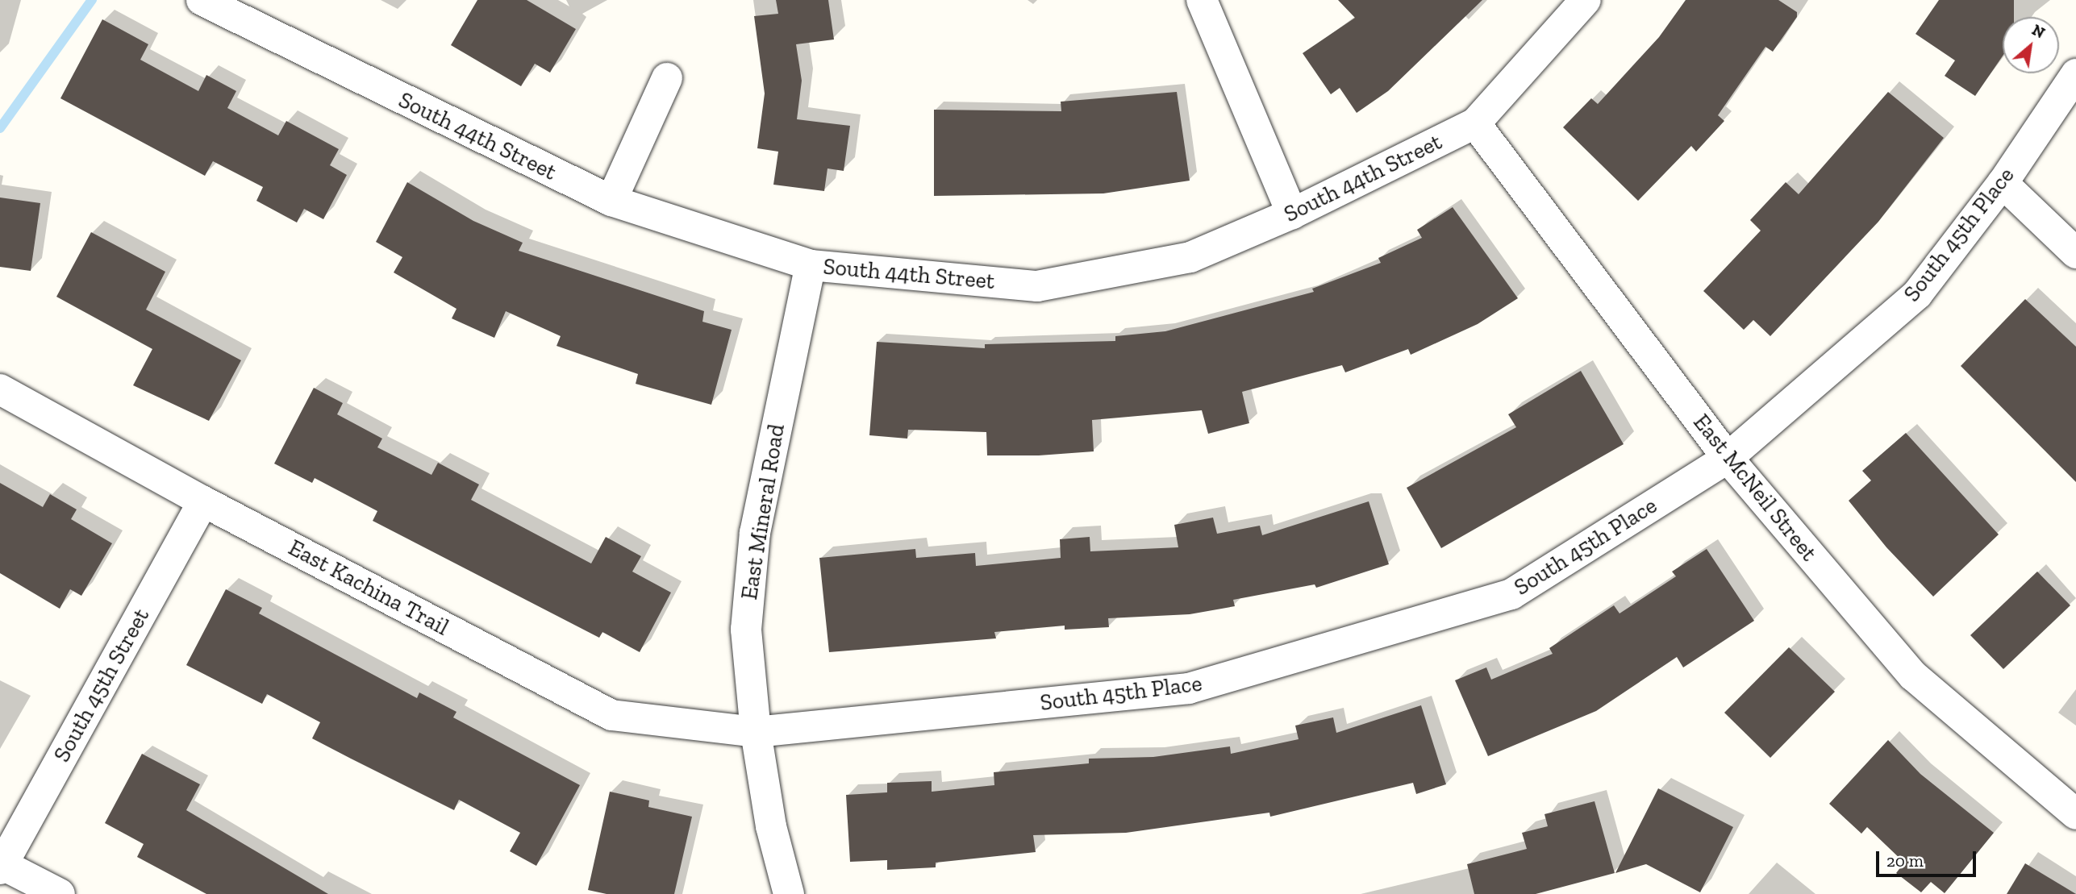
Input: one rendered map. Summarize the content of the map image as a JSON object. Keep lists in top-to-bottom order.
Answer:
{
  "streets": {
    "street": [
      "South 44th Street",
      "South 45th Place",
      "East McNeil Street",
      "East Mineral Road",
      "East Kachina Trail",
      "South 45th Street"
    ]
  },
  "crossings": [
    ["South 44th Street", "East McNeil Street"],
    ["South 44th Street", "East Mineral Road"],
    ["South 45th Place", "East McNeil Street"],
    ["South 45th Place", "East Mineral Road"],
    ["South 45th Place", "East Kachina Trail"],
    ["East Mineral Road", "East Kachina Trail"],
    ["East Kachina Trail", "South 45th Street"]
  ],
  "scale_bar": "20 m",
  "north": "top right"
}
